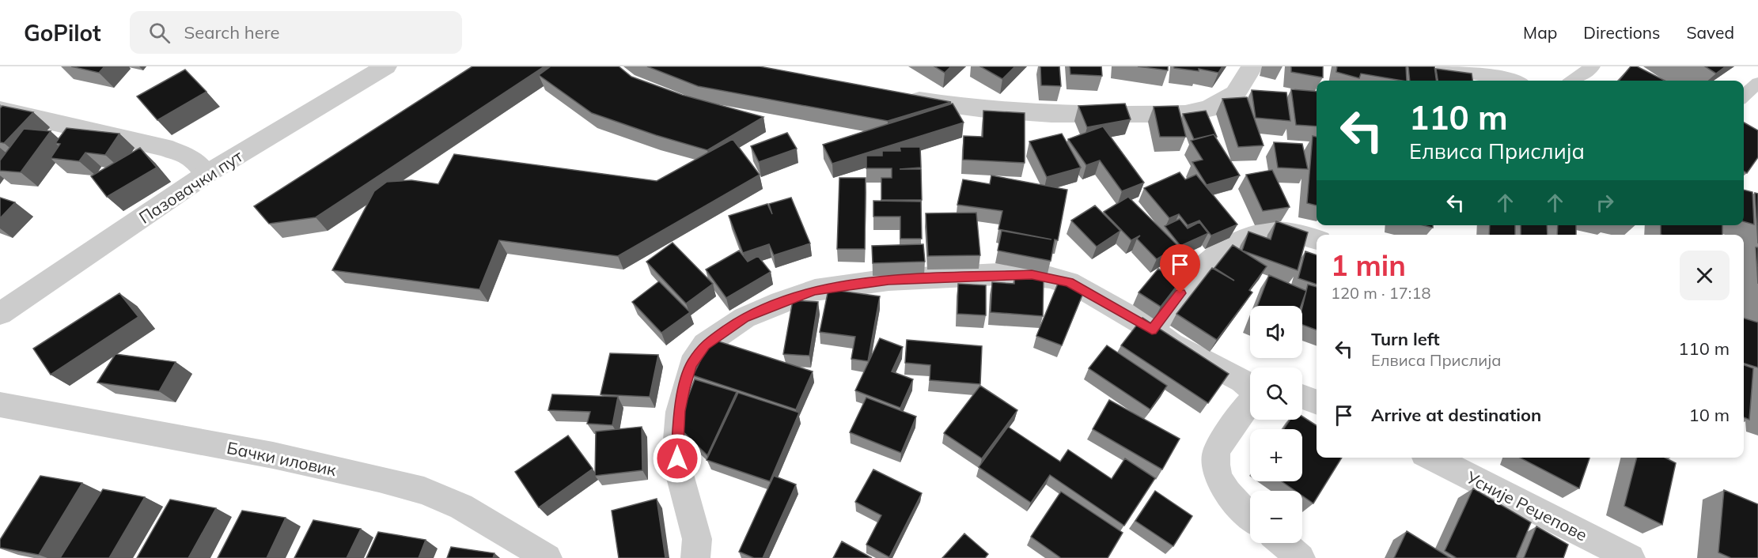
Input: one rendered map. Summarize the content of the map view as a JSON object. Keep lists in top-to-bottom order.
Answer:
{
  "streets": {
    "street": ["Пазовачки пут", "Бачки иловик", "Усније Реџепове"]
  },
  "page": {
    "header": "GoPilot",
    "search": "Search here",
    "nav": ["Map", "Directions", "Saved"],
    "turn": ["110 m", "Елвиса Прислија"],
    "heading": ["1 min", "120 m · 17:18"],
    "map_buttons": ["+", "−"],
    "list": [
      {
        "name": "Turn left",
        "note": "Елвиса Прислија",
        "value": "110 m"
      },
      {
        "name": "Arrive at destination",
        "value": "10 m"
      }
    ]
  }
}
